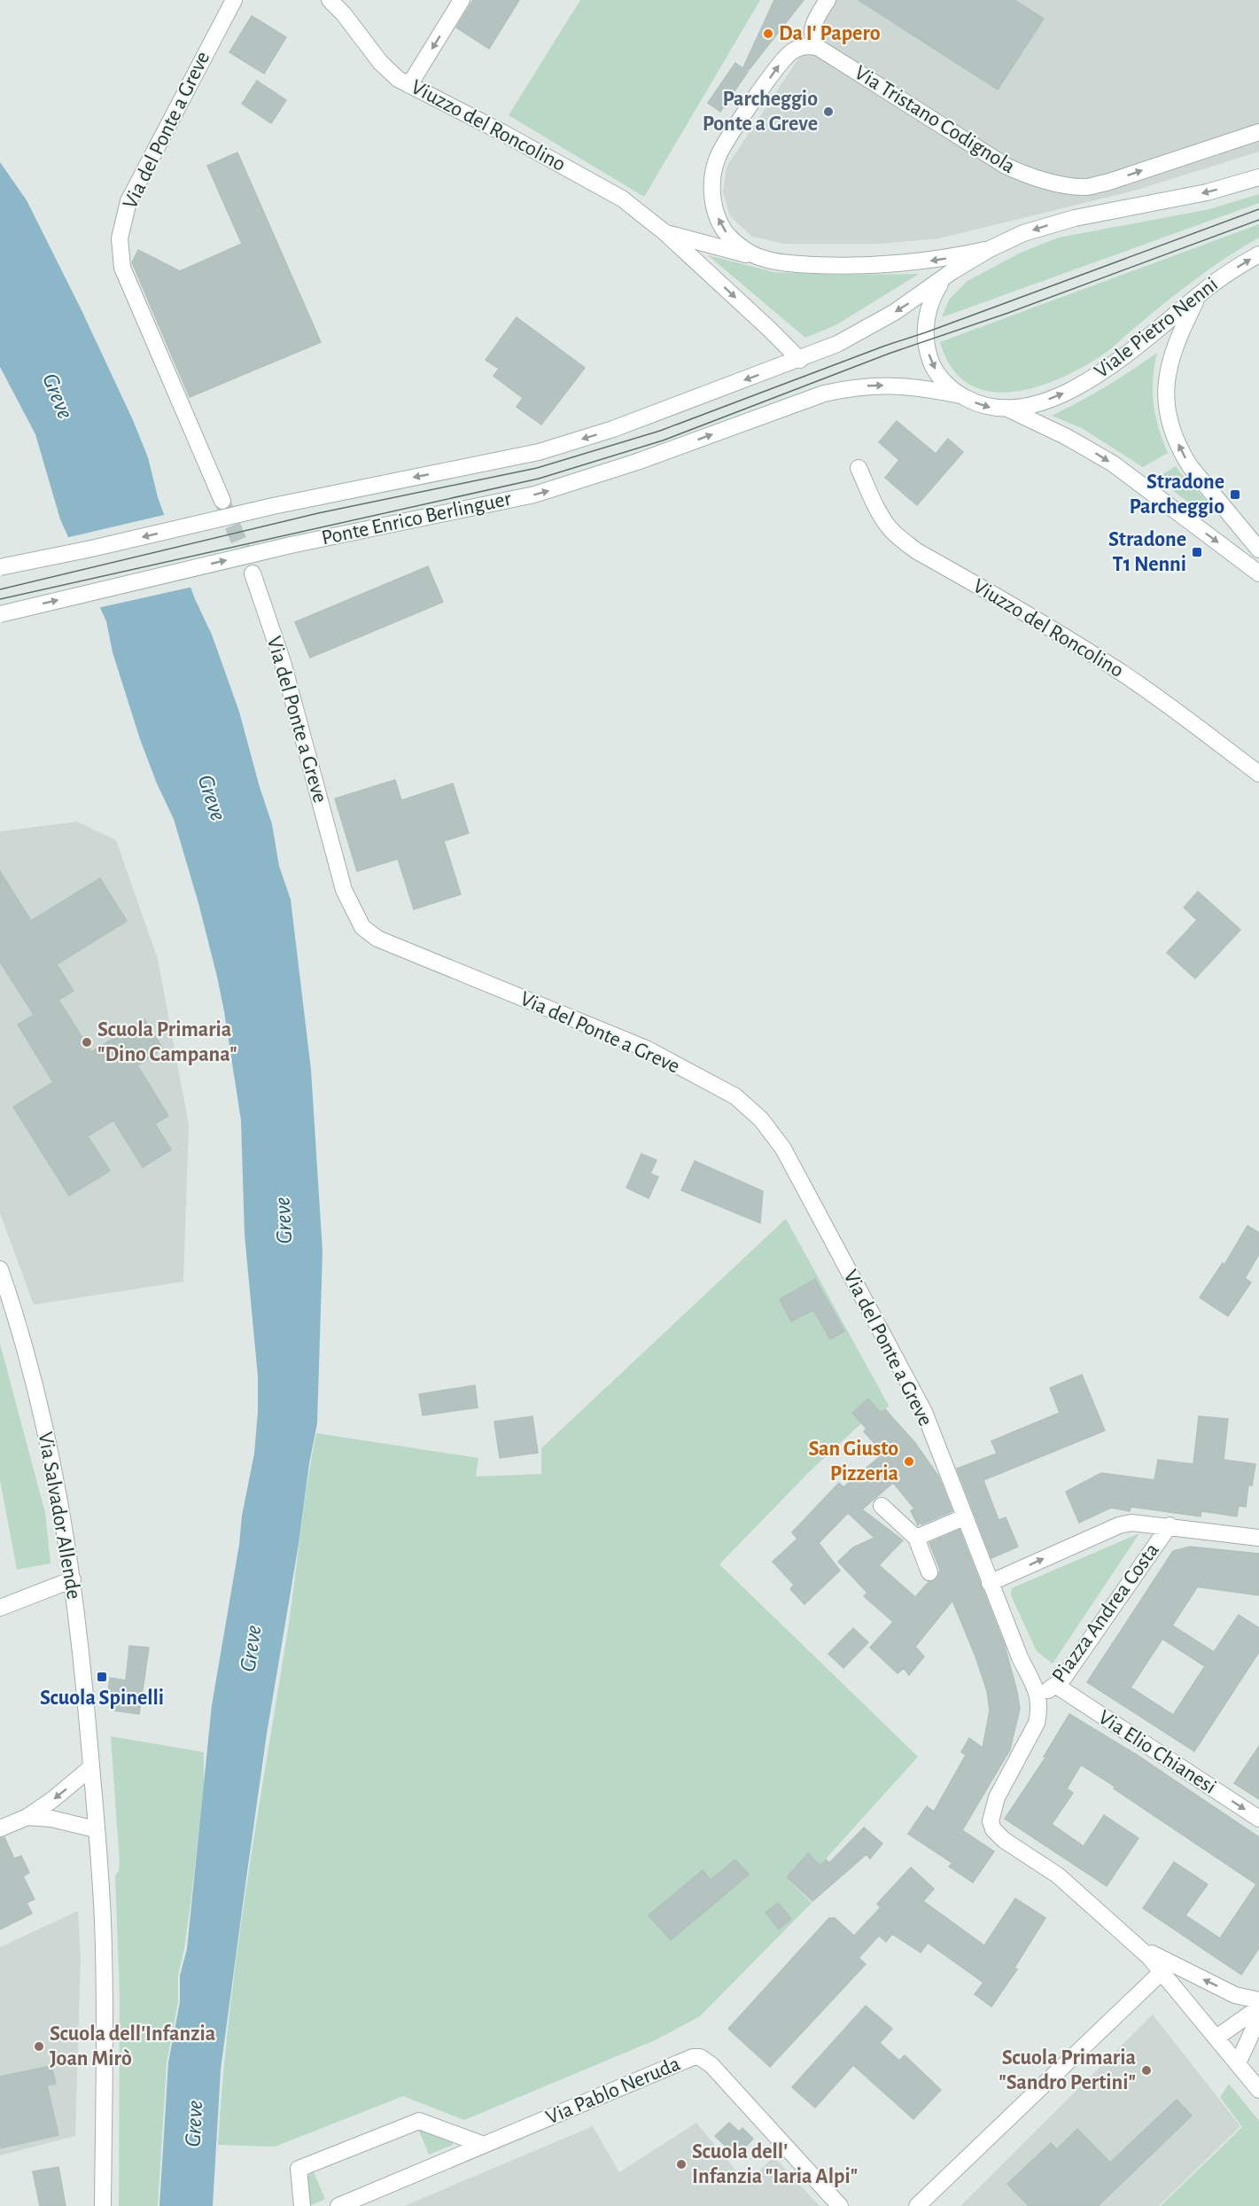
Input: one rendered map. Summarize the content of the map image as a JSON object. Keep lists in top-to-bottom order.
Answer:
{
  "streets": {
    "street": [
      "Via Tristano Codignola",
      "Viuzzo del Roncolino",
      "Via del Ponte a Greve",
      "Viale Pietro Nenni",
      "Ponte Enrico Berlinguer",
      "Via Salvador Allende",
      "Piazza Andrea Costa",
      "Via Elio Chianesi",
      "Via Pablo Neruda"
    ]
  },
  "crossings": [
    ["Viuzzo del Roncolino", "Ponte Enrico Berlinguer"],
    ["Via del Ponte a Greve", "Piazza Andrea Costa"],
    ["Viale Pietro Nenni", "Ponte Enrico Berlinguer"],
    ["Piazza Andrea Costa", "Via Elio Chianesi"]
  ],
  "one_way": ["Via Tristano Codignola", "Via Elio Chianesi"],
  "water": ["Greve"],
  "places": {
    "other": [
      "Da I' Papero",
      "Parcheggio Ponte a Greve",
      "Scuola Primaria \"Dino Campana\"",
      "San Giusto Pizzeria",
      "Scuola dell'Infanzia Joan Mirò",
      "Scuola Primaria \"Sandro Pertini\"",
      "Scuola dell' Infanzia \"Iaria Alpi\""
    ],
    "transit": ["Stradone Parcheggio", "Stradone T1 Nenni", "Scuola Spinelli"]
  }
}
